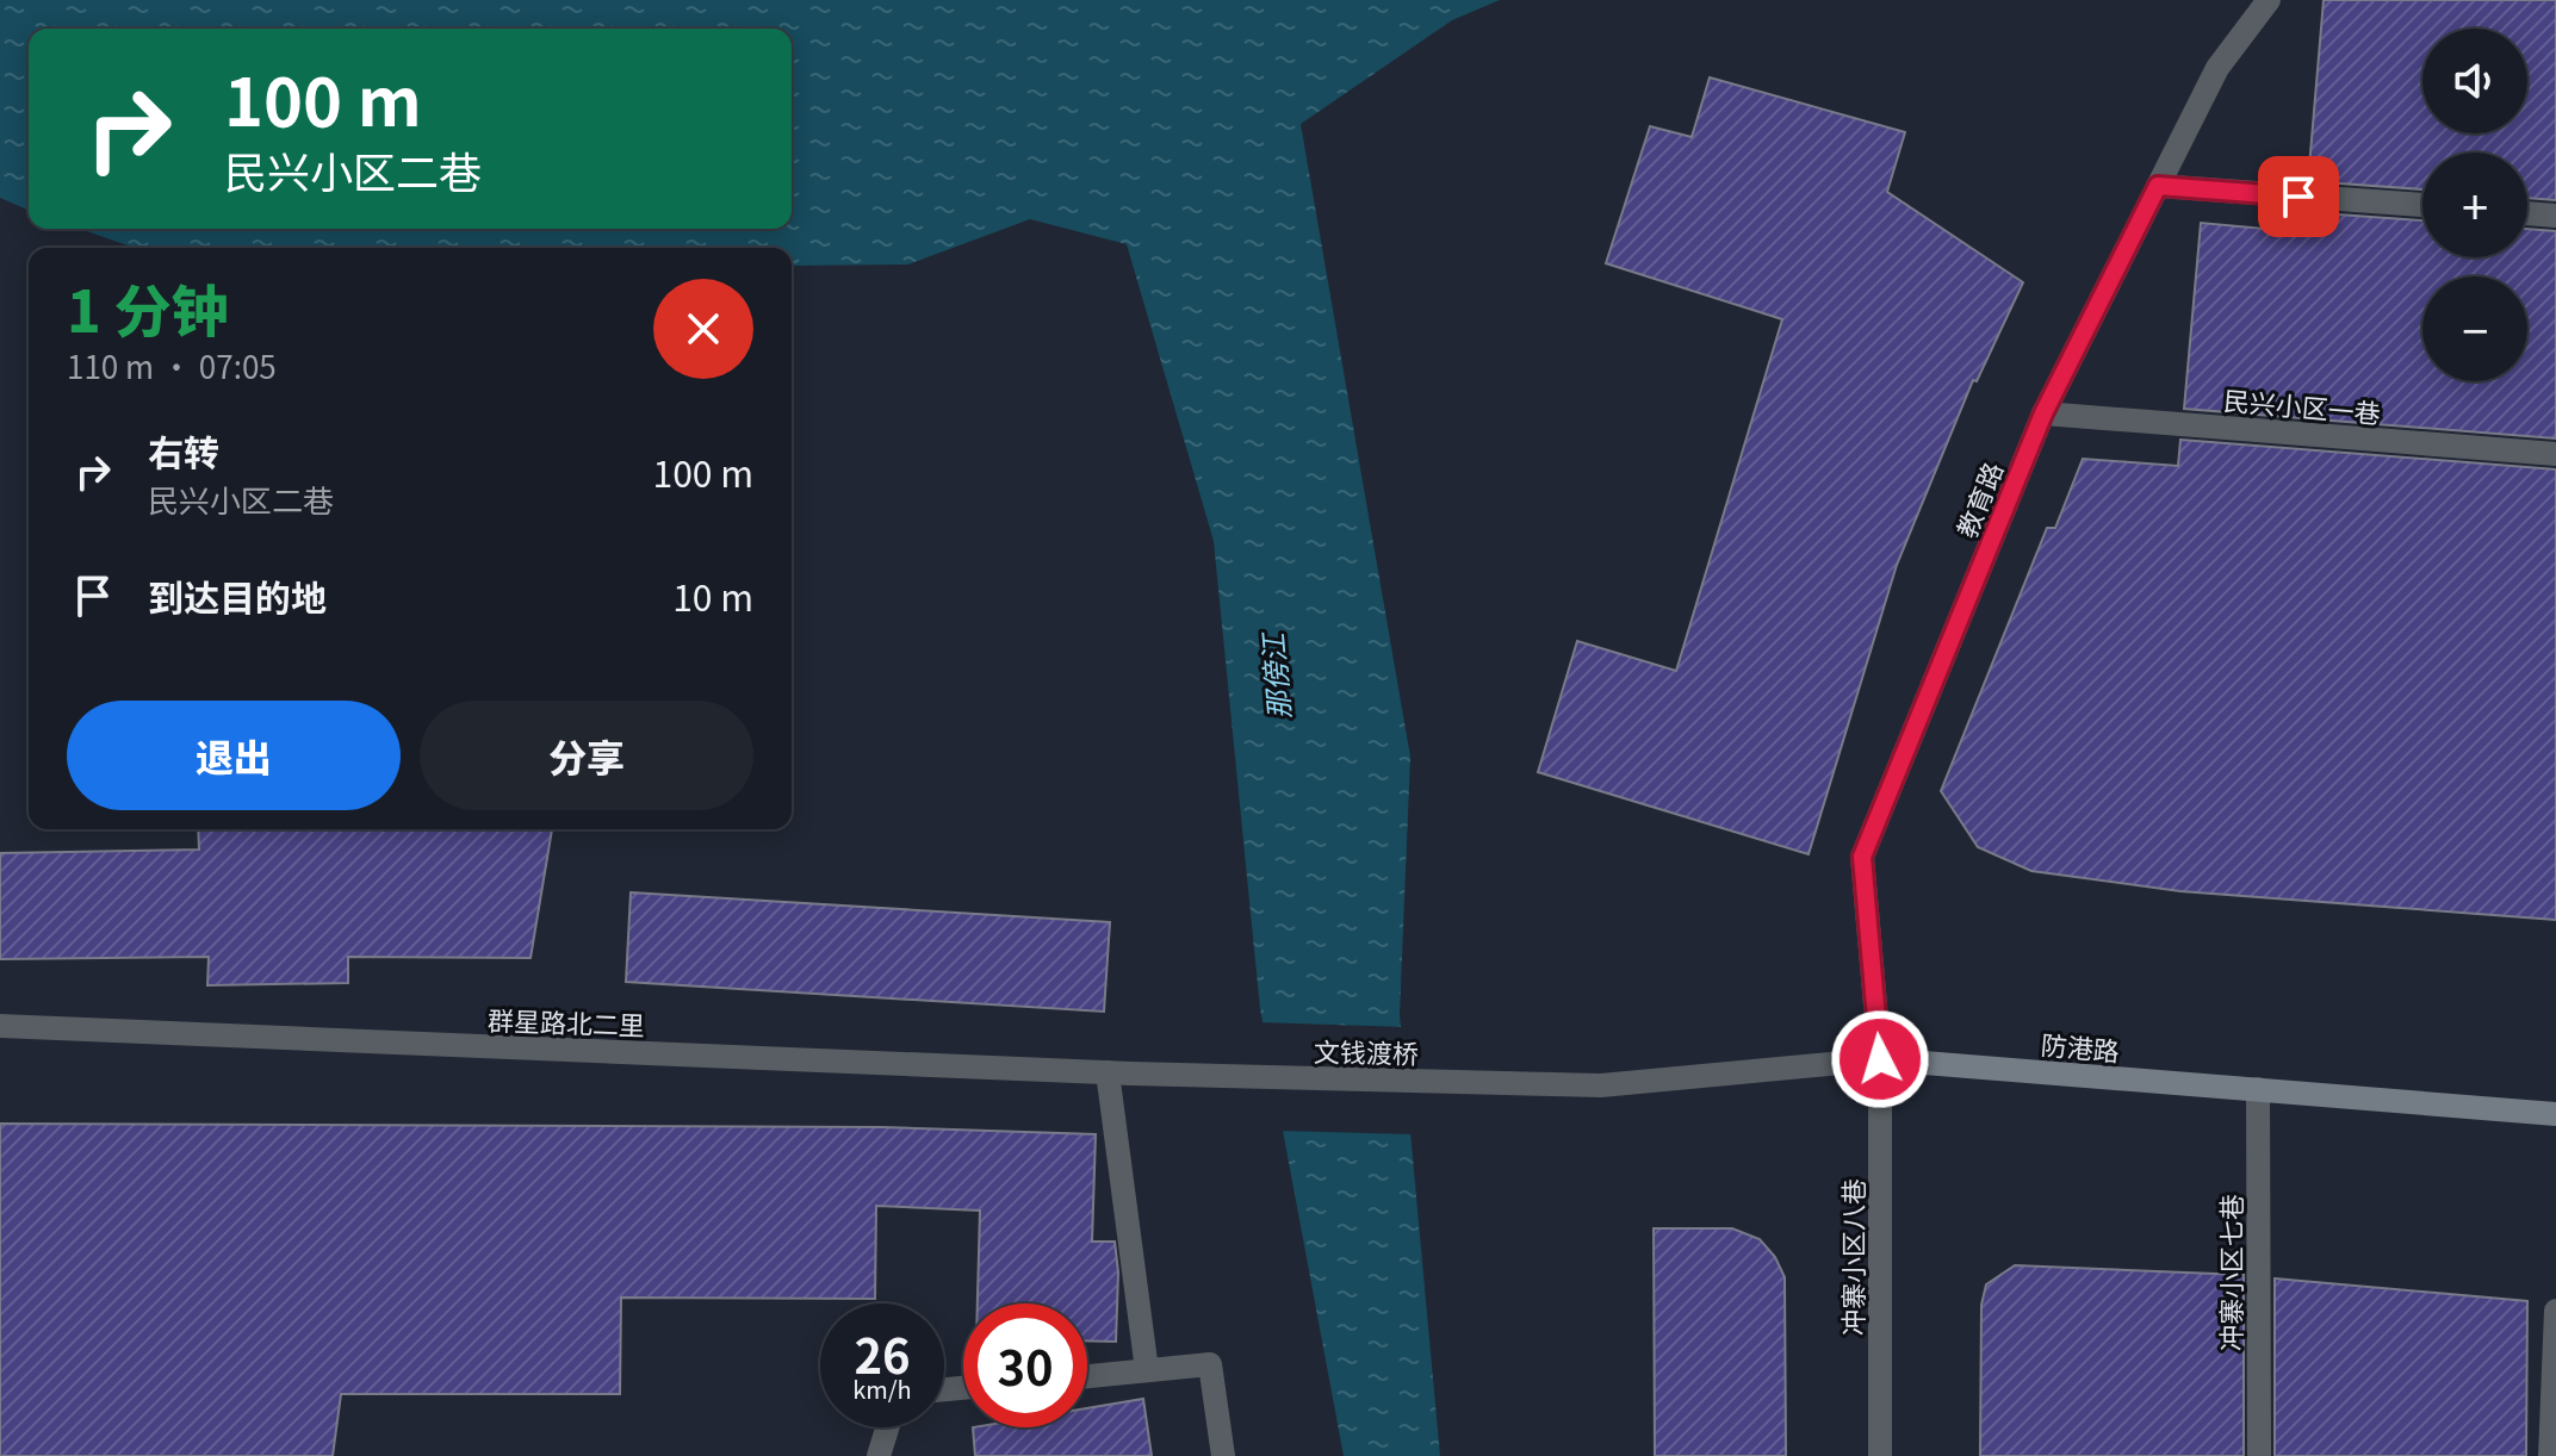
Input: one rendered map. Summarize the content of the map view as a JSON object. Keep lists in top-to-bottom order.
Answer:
{
  "streets": {
    "street": [
      "民兴小区一巷",
      "教育路",
      "群星路北二里",
      "防港路",
      "文钱渡桥",
      "冲寨小区八巷",
      "冲寨小区七巷"
    ]
  },
  "crossings": [
    ["民兴小区一巷", "教育路"],
    ["教育路", "防港路"],
    ["教育路", "冲寨小区八巷"],
    ["群星路北二里", "文钱渡桥"],
    ["防港路", "文钱渡桥"],
    ["防港路", "冲寨小区八巷"],
    ["防港路", "冲寨小区七巷"]
  ],
  "water": ["那傍江"],
  "page": {
    "map_buttons": ["+", "−"],
    "turn": ["100 m", "民兴小区二巷"],
    "heading": ["1 分钟", "110 m · 07:05"],
    "list": [
      {
        "name": "右转",
        "note": "民兴小区二巷",
        "value": "100 m"
      },
      {
        "name": "到达目的地",
        "value": "10 m"
      }
    ],
    "buttons": ["退出", "分享"],
    "speed": "26 km/h",
    "limit": "30"
  }
}
